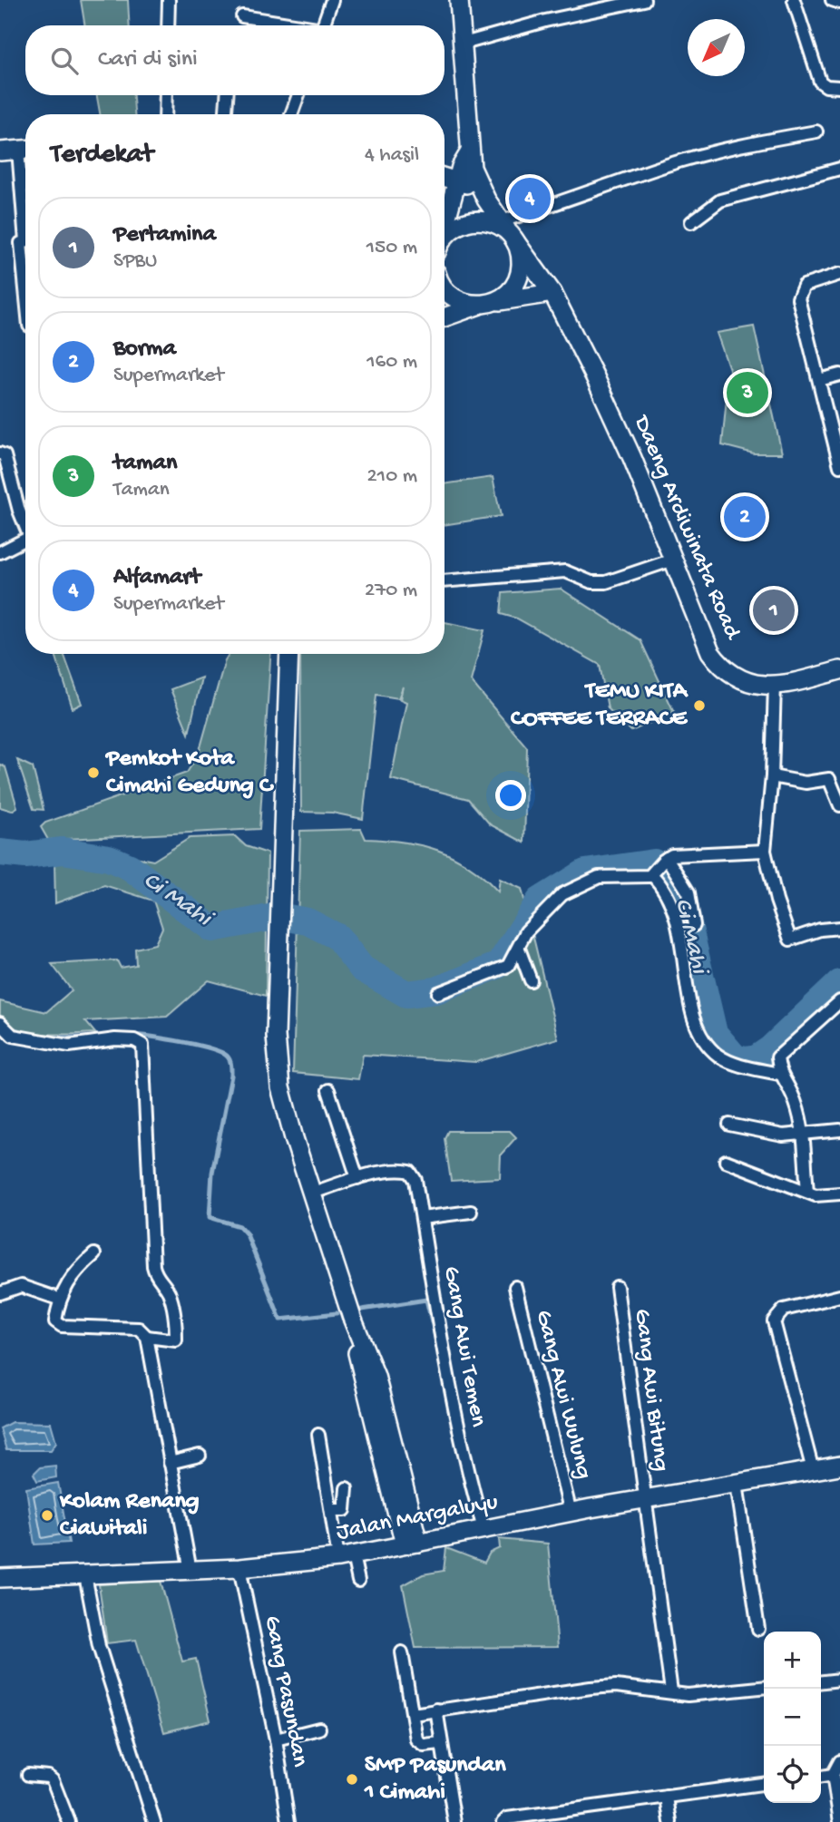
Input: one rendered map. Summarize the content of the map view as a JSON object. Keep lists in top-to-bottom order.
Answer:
{
  "streets": {
    "main road": ["Daeng Ardiwinata Road", "Jalan Margaluyu"],
    "street": [
      "Gang Awi Temen",
      "Gang Awi Bitung",
      "Gang Awi Wulung",
      "Gang Pasundan"
    ]
  },
  "crossings": [
    ["Gang Awi Temen", "Jalan Margaluyu"],
    ["Gang Awi Bitung", "Jalan Margaluyu"],
    ["Gang Awi Wulung", "Jalan Margaluyu"],
    ["Jalan Margaluyu", "Gang Pasundan"]
  ],
  "water": ["Ci Mahi"],
  "places": [
    "TEMU KITA COFFEE TERRACE",
    "Pemkot Kota Cimahi Gedung C",
    "Kolam Renang Ciawitali",
    "SMP Pasundan 1 Cimahi"
  ],
  "north": "bottom left",
  "page": {
    "search": "Cari di sini",
    "heading": ["Terdekat", "4 hasil"],
    "pins": [
      "4",
      "3",
      "2",
      "1"
    ],
    "list": [
      {
        "mark": "1",
        "name": "Pertamina",
        "note": "SPBU",
        "value": "150 m"
      },
      {
        "mark": "2",
        "name": "Borma",
        "note": "Supermarket",
        "value": "160 m"
      },
      {
        "mark": "3",
        "name": "taman",
        "note": "Taman",
        "value": "210 m"
      },
      {
        "mark": "4",
        "name": "Alfamart",
        "note": "Supermarket",
        "value": "270 m"
      }
    ],
    "map_buttons": ["+", "−"]
  }
}
